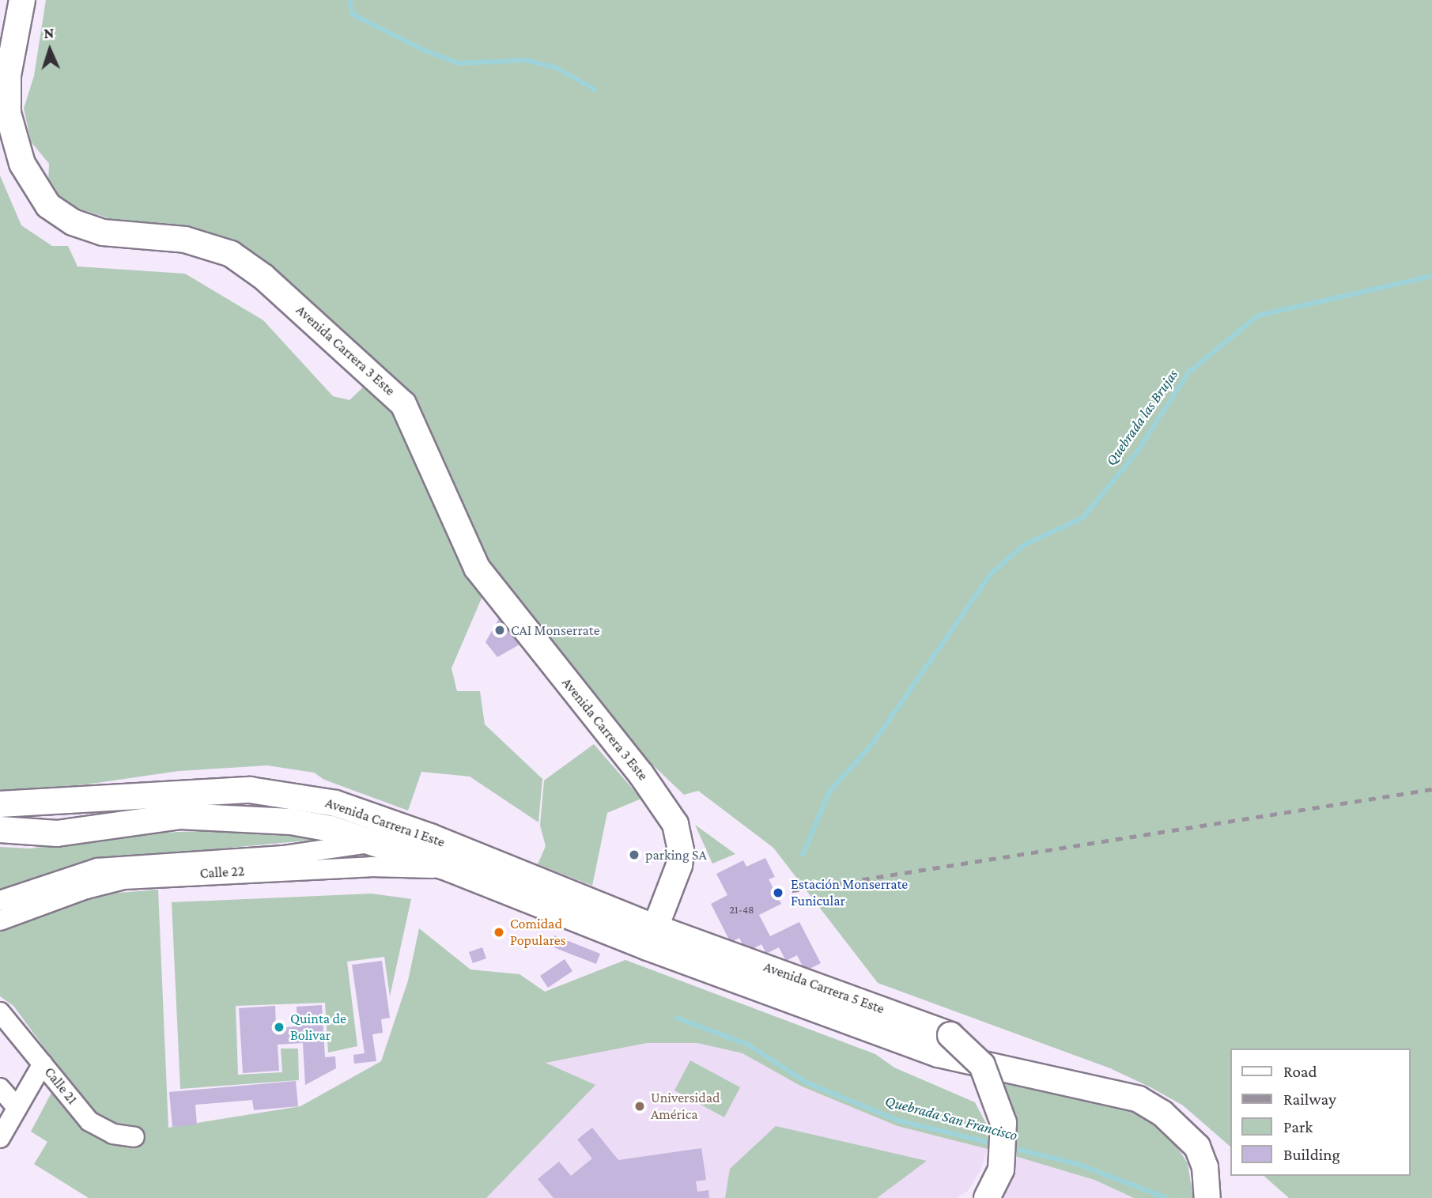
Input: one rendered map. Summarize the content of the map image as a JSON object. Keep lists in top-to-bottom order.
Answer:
{
  "streets": {
    "main road": ["Avenida Carrera 3 Este", "Avenida Carrera 1 Este", "Avenida Carrera 5 Este"],
    "street": ["Calle 22", "Calle 21"]
  },
  "crossings": [
    ["Avenida Carrera 3 Este", "Avenida Carrera 1 Este"],
    ["Avenida Carrera 3 Este", "Avenida Carrera 5 Este"],
    ["Avenida Carrera 1 Este", "Calle 22"],
    ["Avenida Carrera 1 Este", "Avenida Carrera 5 Este"]
  ],
  "water": ["Quebrada las Brujas", "Quebrada San Francisco"],
  "places": [
    "CAI Monserrate",
    "parking SA",
    "Estación Monserrate Funicular",
    "Comidad Populares",
    "Quinta de Bolivar",
    "Universidad América"
  ],
  "house_numbers": ["21-48"],
  "legend": [
    "Road",
    "Railway",
    "Park",
    "Building"
  ],
  "north": "top"
}
